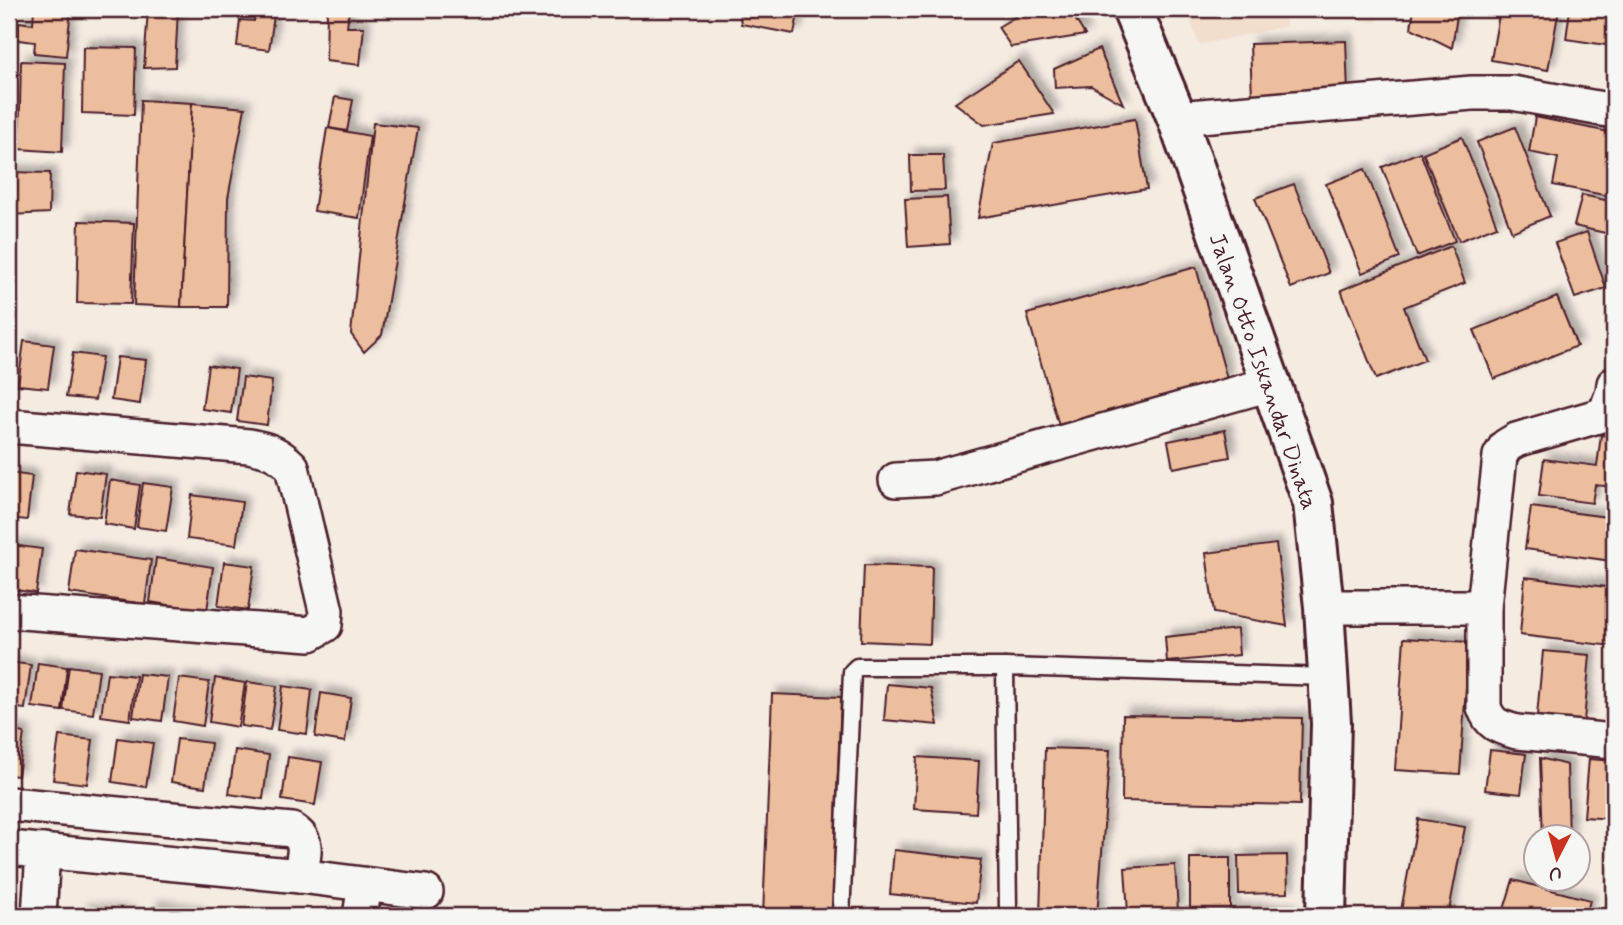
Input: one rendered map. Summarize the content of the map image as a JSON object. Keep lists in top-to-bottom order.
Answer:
{
  "streets": {
    "main road": ["Jalan Otto Iskandar Dinata"]
  },
  "north": "bottom"
}
